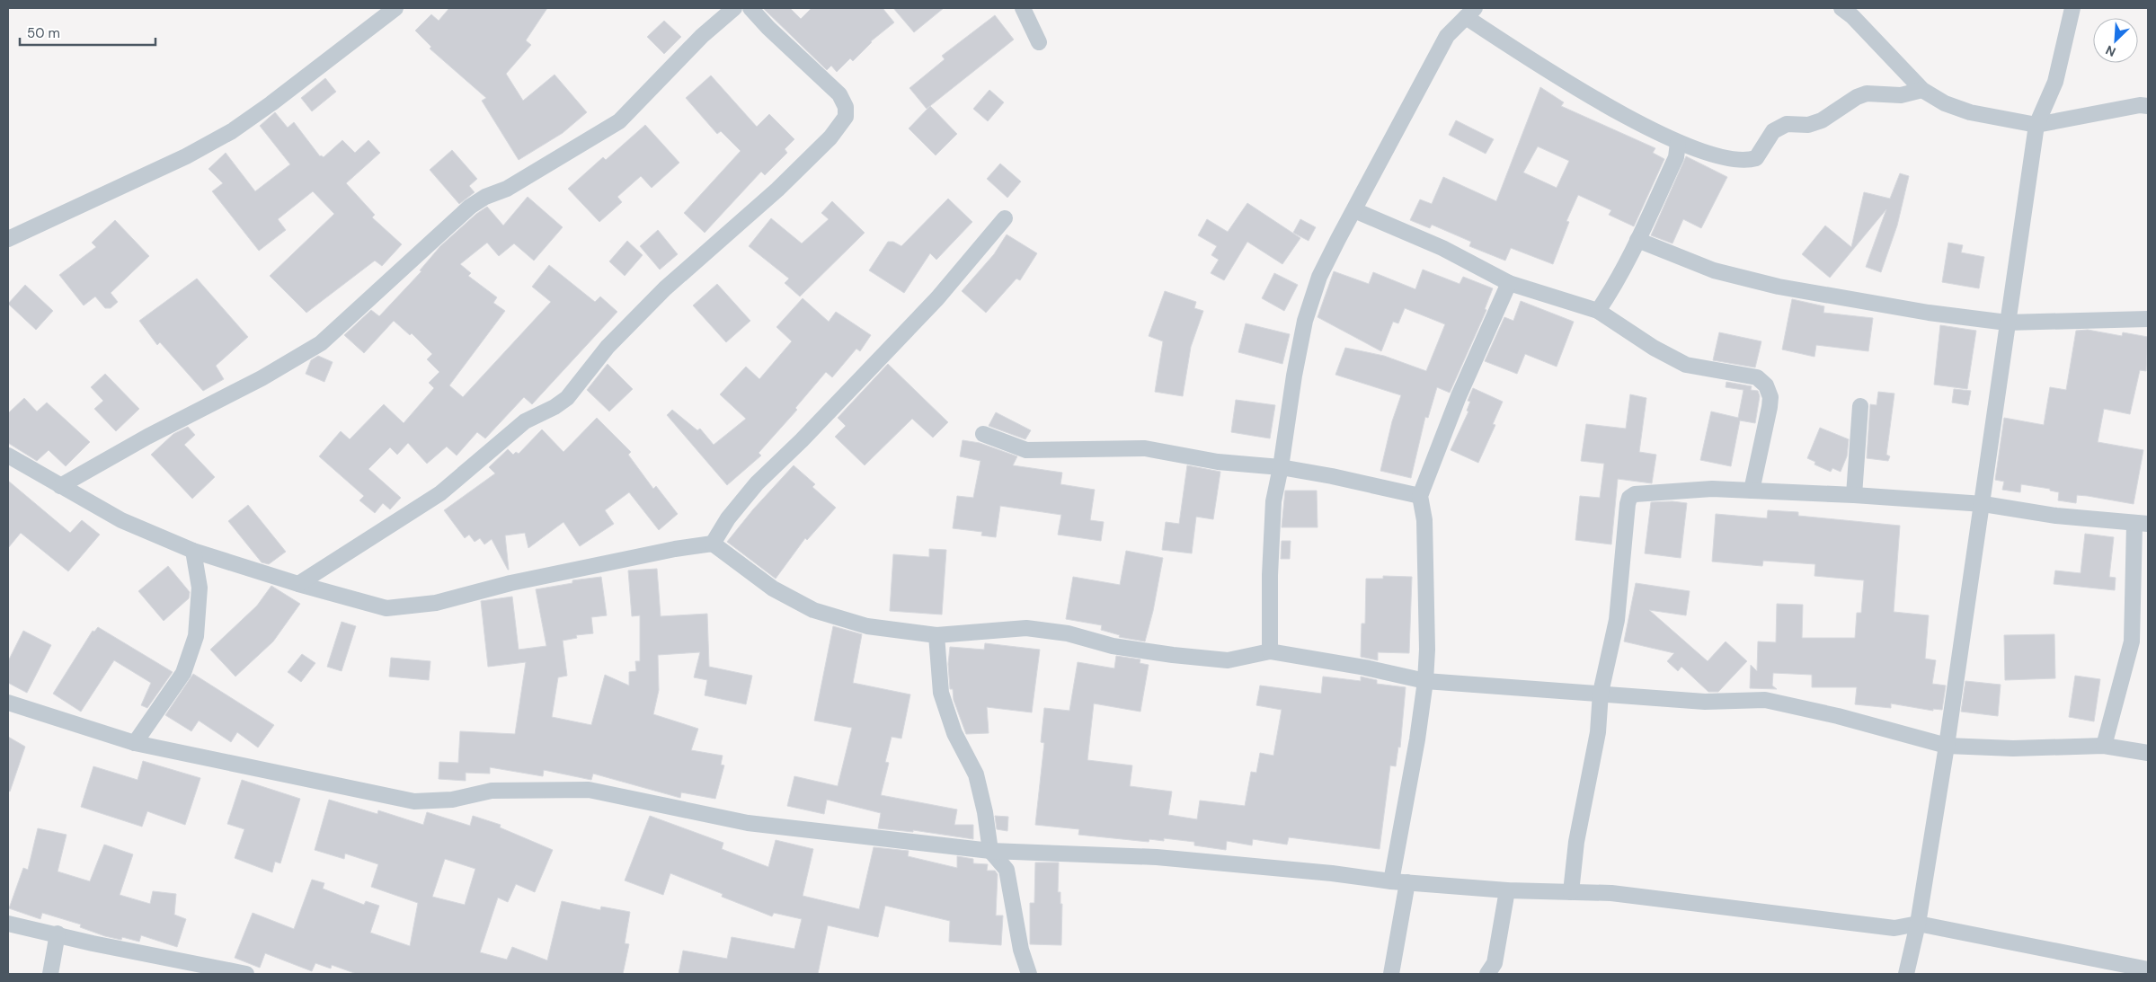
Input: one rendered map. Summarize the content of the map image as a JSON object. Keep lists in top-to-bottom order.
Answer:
{
  "scale_bar": "50 m",
  "north": "bottom left"
}
